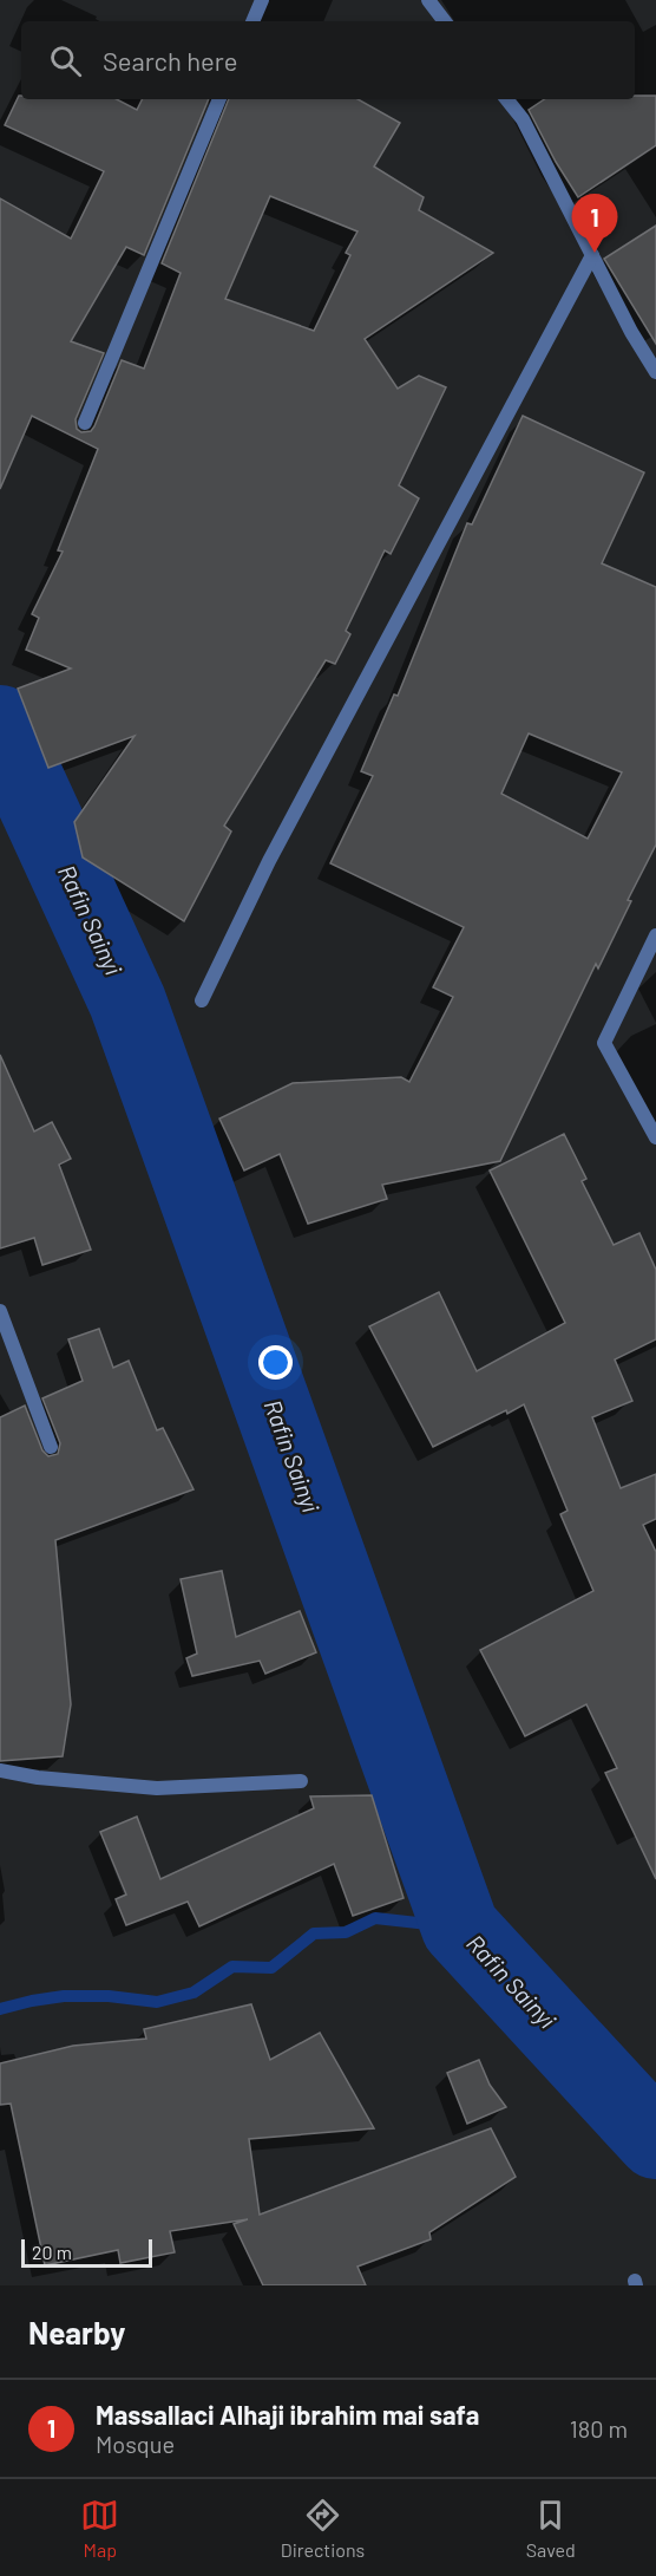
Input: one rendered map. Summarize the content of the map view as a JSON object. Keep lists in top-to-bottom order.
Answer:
{
  "water": ["Rafin Sainyi"],
  "scale_bar": "20 m",
  "page": {
    "search": "Search here",
    "pins": "1",
    "scale": "20 m",
    "heading": "Nearby",
    "list": [
      {
        "mark": "1",
        "name": "Massallaci Alhaji ibrahim mai safa",
        "note": "Mosque",
        "value": "180 m"
      }
    ],
    "nav": ["Map", "Directions", "Saved"]
  }
}
